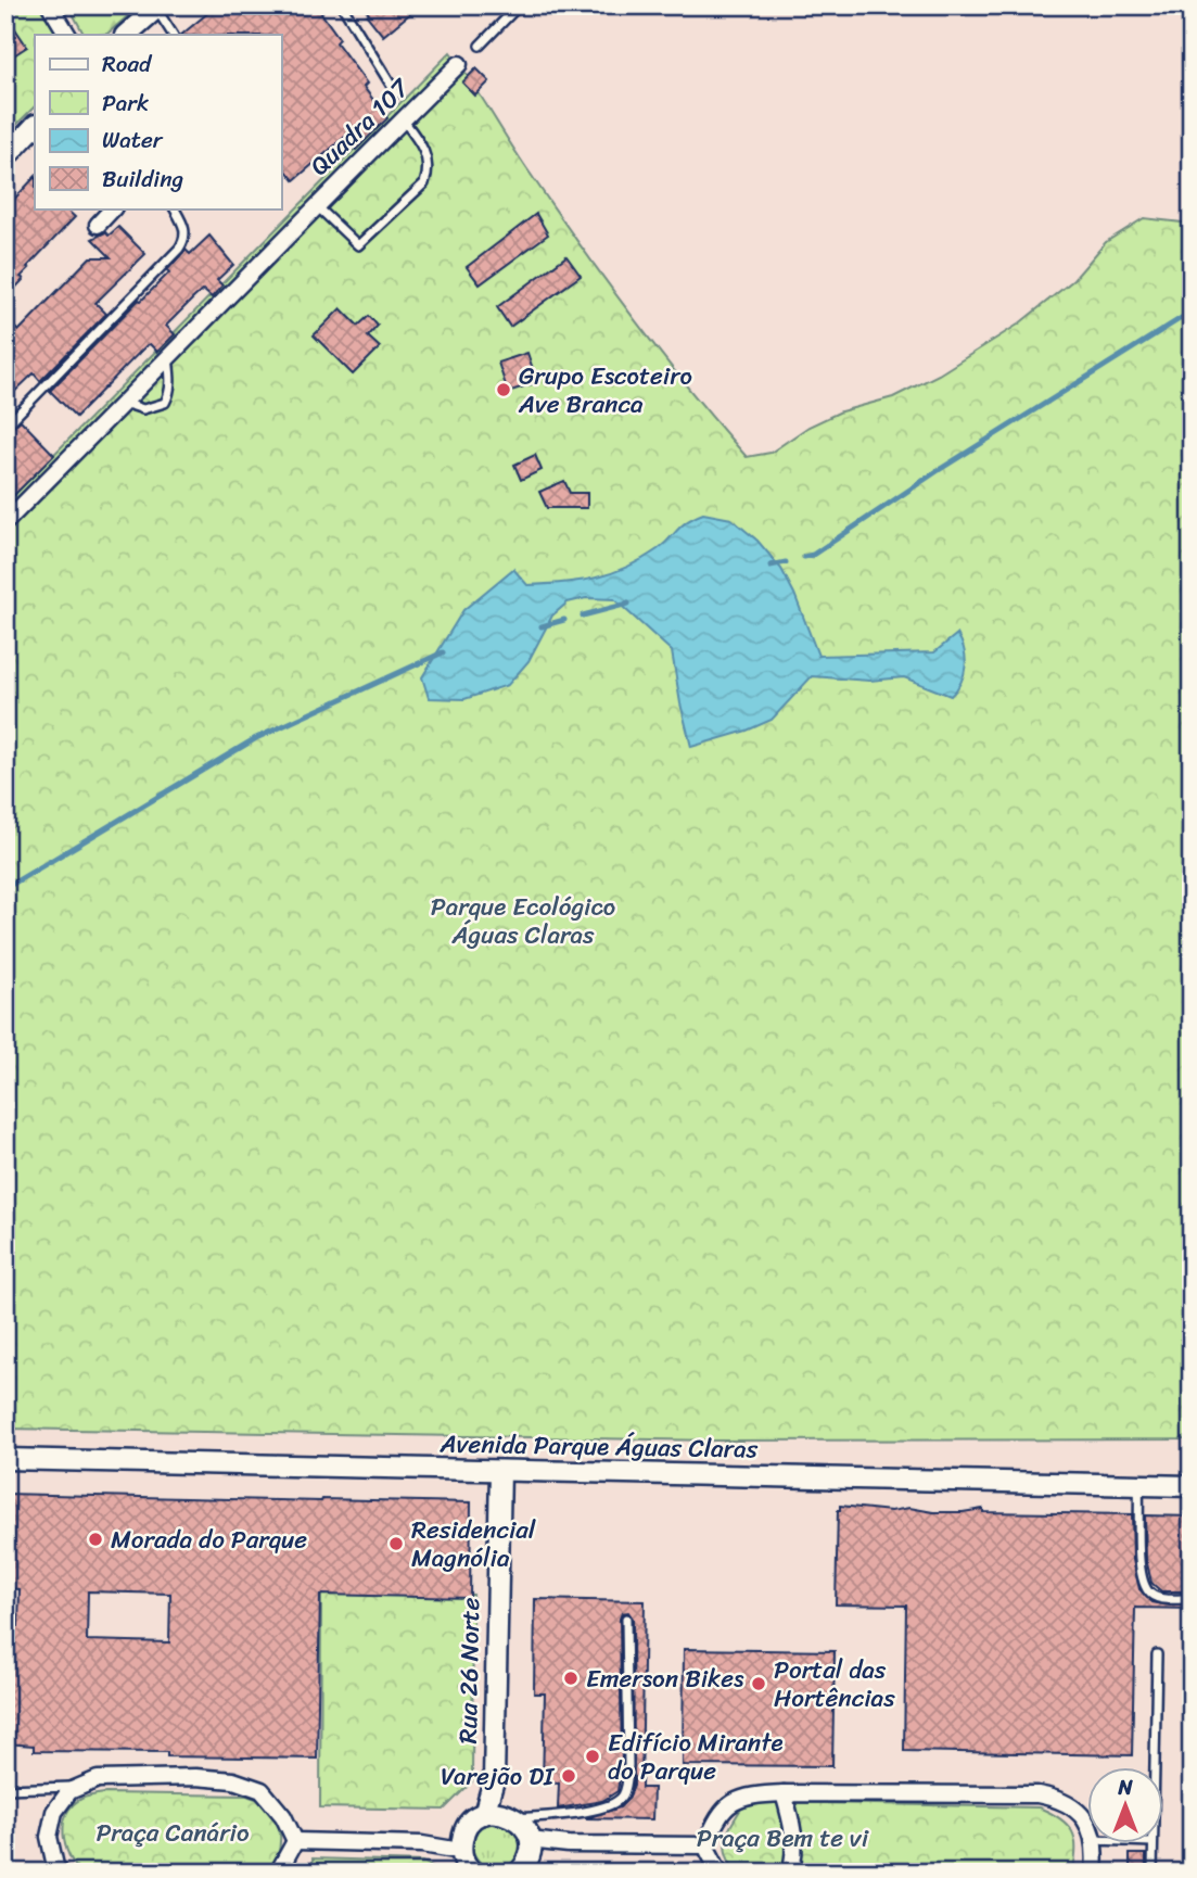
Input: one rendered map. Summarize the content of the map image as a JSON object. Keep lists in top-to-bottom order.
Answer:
{
  "streets": {
    "street": ["Quadra 107", "Avenida Parque Águas Claras", "Rua 26 Norte"]
  },
  "crossings": [
    ["Avenida Parque Águas Claras", "Rua 26 Norte"]
  ],
  "parks": ["Parque Ecológico Águas Claras", "Praça Canário", "Praça Bem te vi"],
  "places": [
    "Grupo Escoteiro Ave Branca",
    "Morada do Parque",
    "Residencial Magnólia",
    "Emerson Bikes",
    "Portal das Hortências",
    "Edifício Mirante do Parque",
    "Varejão DI"
  ],
  "legend": [
    "Road",
    "Park",
    "Water",
    "Building"
  ],
  "north": "top"
}
